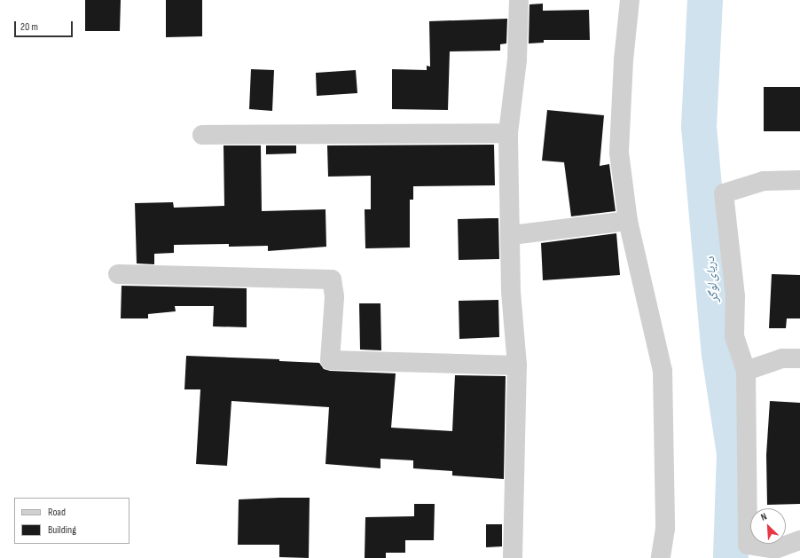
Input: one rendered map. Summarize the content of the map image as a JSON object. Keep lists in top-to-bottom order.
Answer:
{
  "water": ["دریای لوگر"],
  "legend": ["Road", "Building"],
  "scale_bar": "20 m",
  "north": "top left"
}
